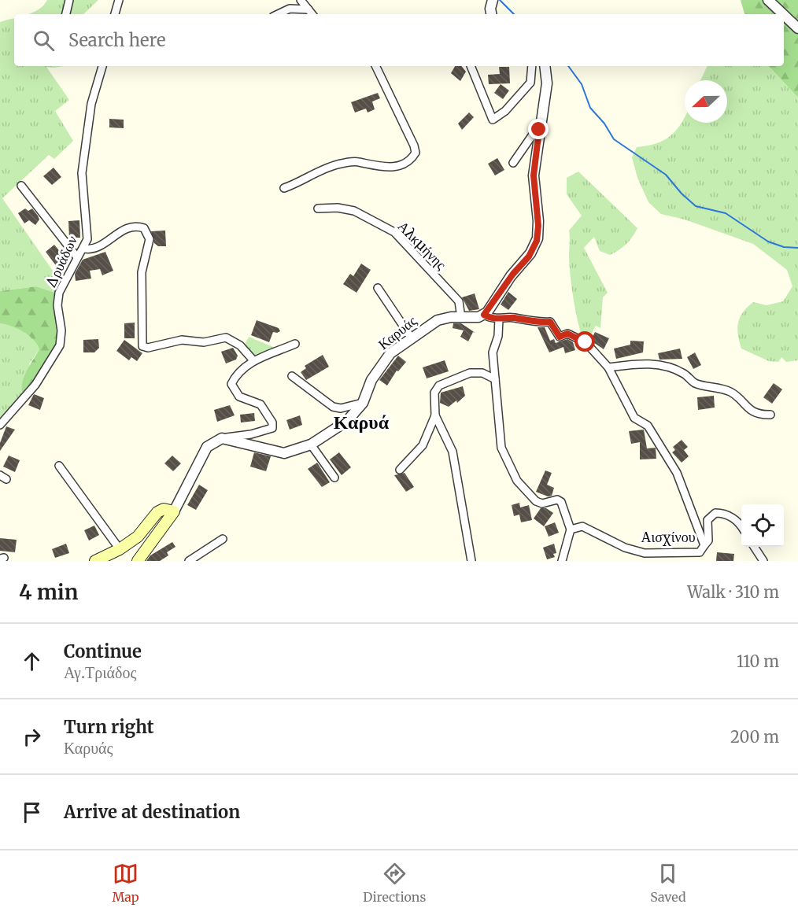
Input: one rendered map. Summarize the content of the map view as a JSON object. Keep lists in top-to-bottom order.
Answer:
{
  "streets": {
    "street": [
      "Αλκμήνης",
      "Δρυάδων",
      "Καρυάς",
      "Αισχίνου"
    ]
  },
  "crossings": [
    ["Αλκμήνης", "Καρυάς"]
  ],
  "districts": ["Καρυά"],
  "north": "left",
  "page": {
    "search": "Search here",
    "heading": ["4 min", "Walk · 310 m"],
    "list": [
      ["Continue", "Αγ.Τριάδος", "110 m"],
      ["Turn right", "Καρυάς", "200 m"],
      "Arrive at destination"
    ],
    "nav": ["Map", "Directions", "Saved"]
  }
}
